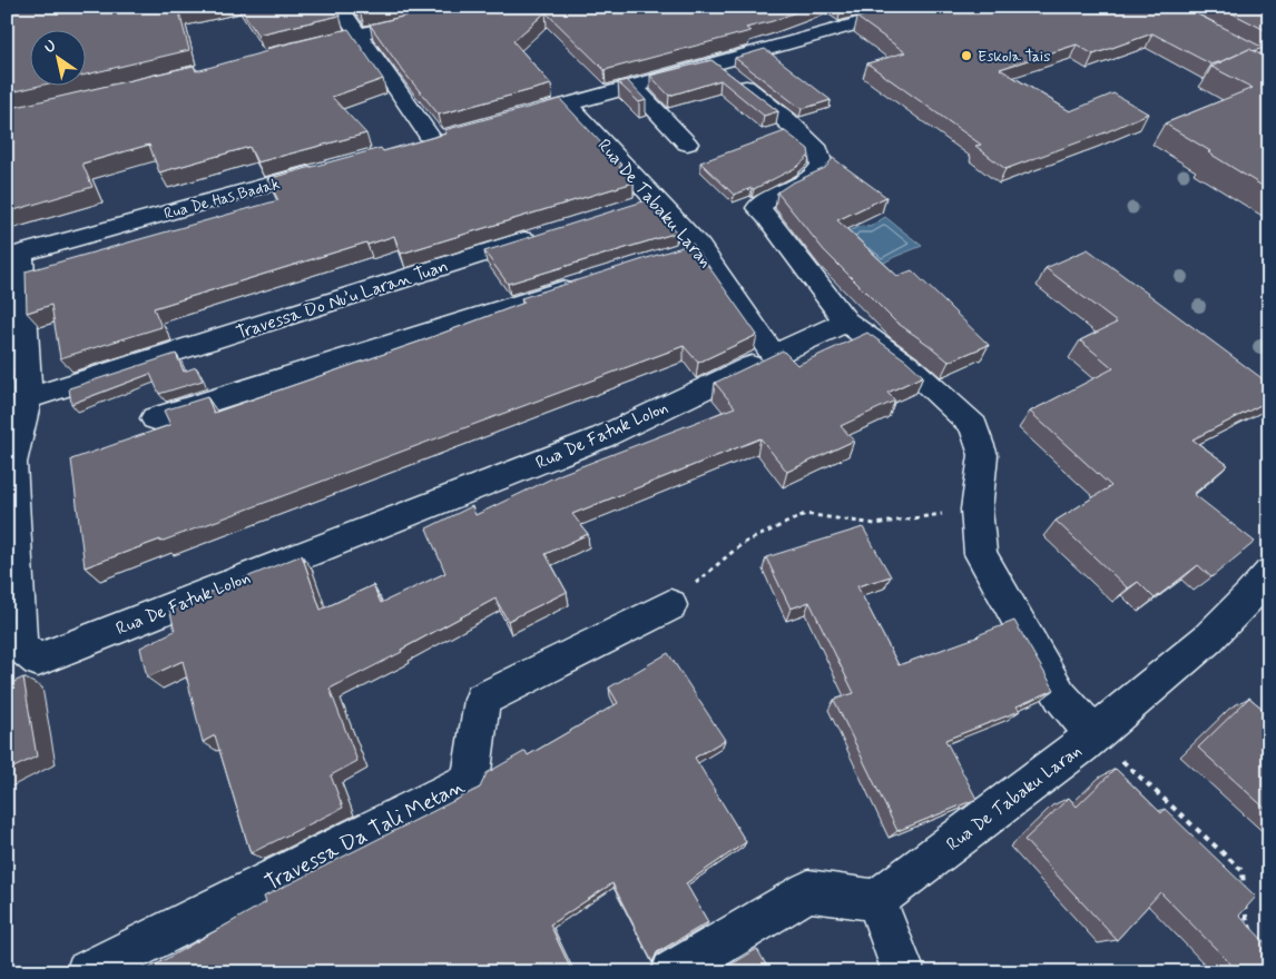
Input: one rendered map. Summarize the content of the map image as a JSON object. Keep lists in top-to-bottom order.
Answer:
{
  "streets": {
    "street": [
      "Rua De Has Badak",
      "Rua De Tabaku Laran",
      "Travessa Do Nu’u Laran Tuan",
      "Rua De Fatuk Lolon",
      "Travessa Da Tali Metan"
    ]
  },
  "crossings": [
    ["Rua De Has Badak", "Rua De Fatuk Lolon"],
    ["Rua De Tabaku Laran", "Rua De Fatuk Lolon"],
    ["Travessa Do Nu’u Laran Tuan", "Rua De Fatuk Lolon"]
  ],
  "places": ["Eskola Tais"],
  "north": "top left"
}
